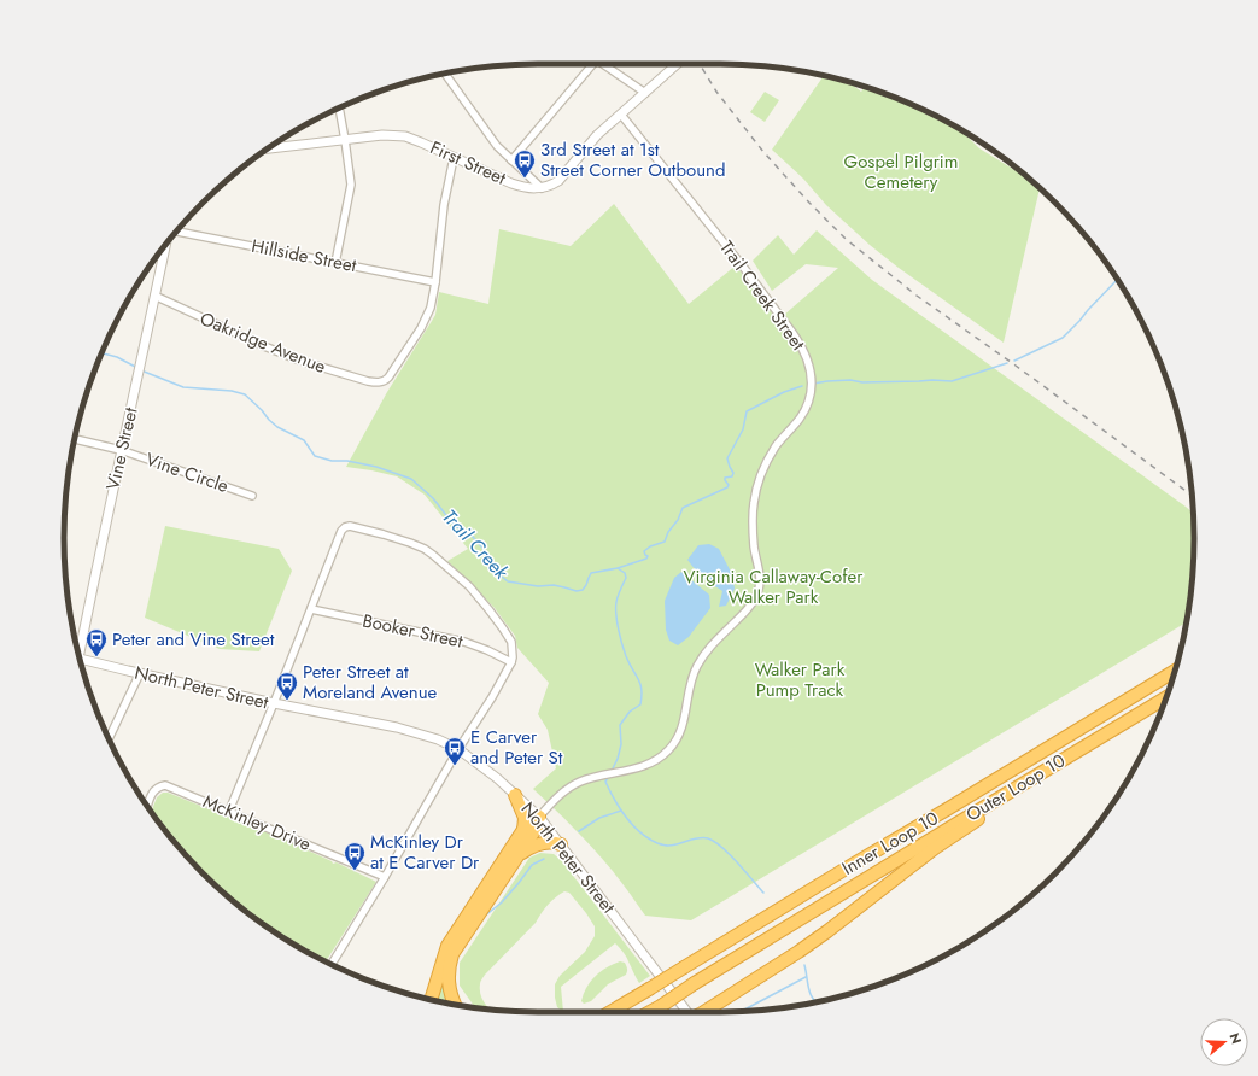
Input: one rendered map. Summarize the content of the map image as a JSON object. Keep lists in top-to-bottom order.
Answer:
{
  "streets": {
    "highway": ["Outer Loop 10", "Inner Loop 10"],
    "street": [
      "First Street",
      "Hillside Street",
      "Trail Creek Street",
      "Oakridge Avenue",
      "Vine Street",
      "Vine Circle",
      "Booker Street",
      "North Peter Street",
      "McKinley Drive"
    ]
  },
  "crossings": [
    ["Hillside Street", "Oakridge Avenue"],
    ["Trail Creek Street", "North Peter Street"],
    ["Oakridge Avenue", "Vine Street"],
    ["Vine Street", "Vine Circle"]
  ],
  "water": ["Trail Creek"],
  "parks": ["Gospel Pilgrim Cemetery", "Virginia Callaway-Cofer Walker Park", "Walker Park Pump Track"],
  "places": {
    "bus stop": [
      "3rd Street at 1st Street Corner Outbound",
      "Peter and Vine Street",
      "Peter Street at Moreland Avenue",
      "E Carver and Peter St",
      "McKinley Dr at E Carver Dr"
    ]
  },
  "north": "right"
}
